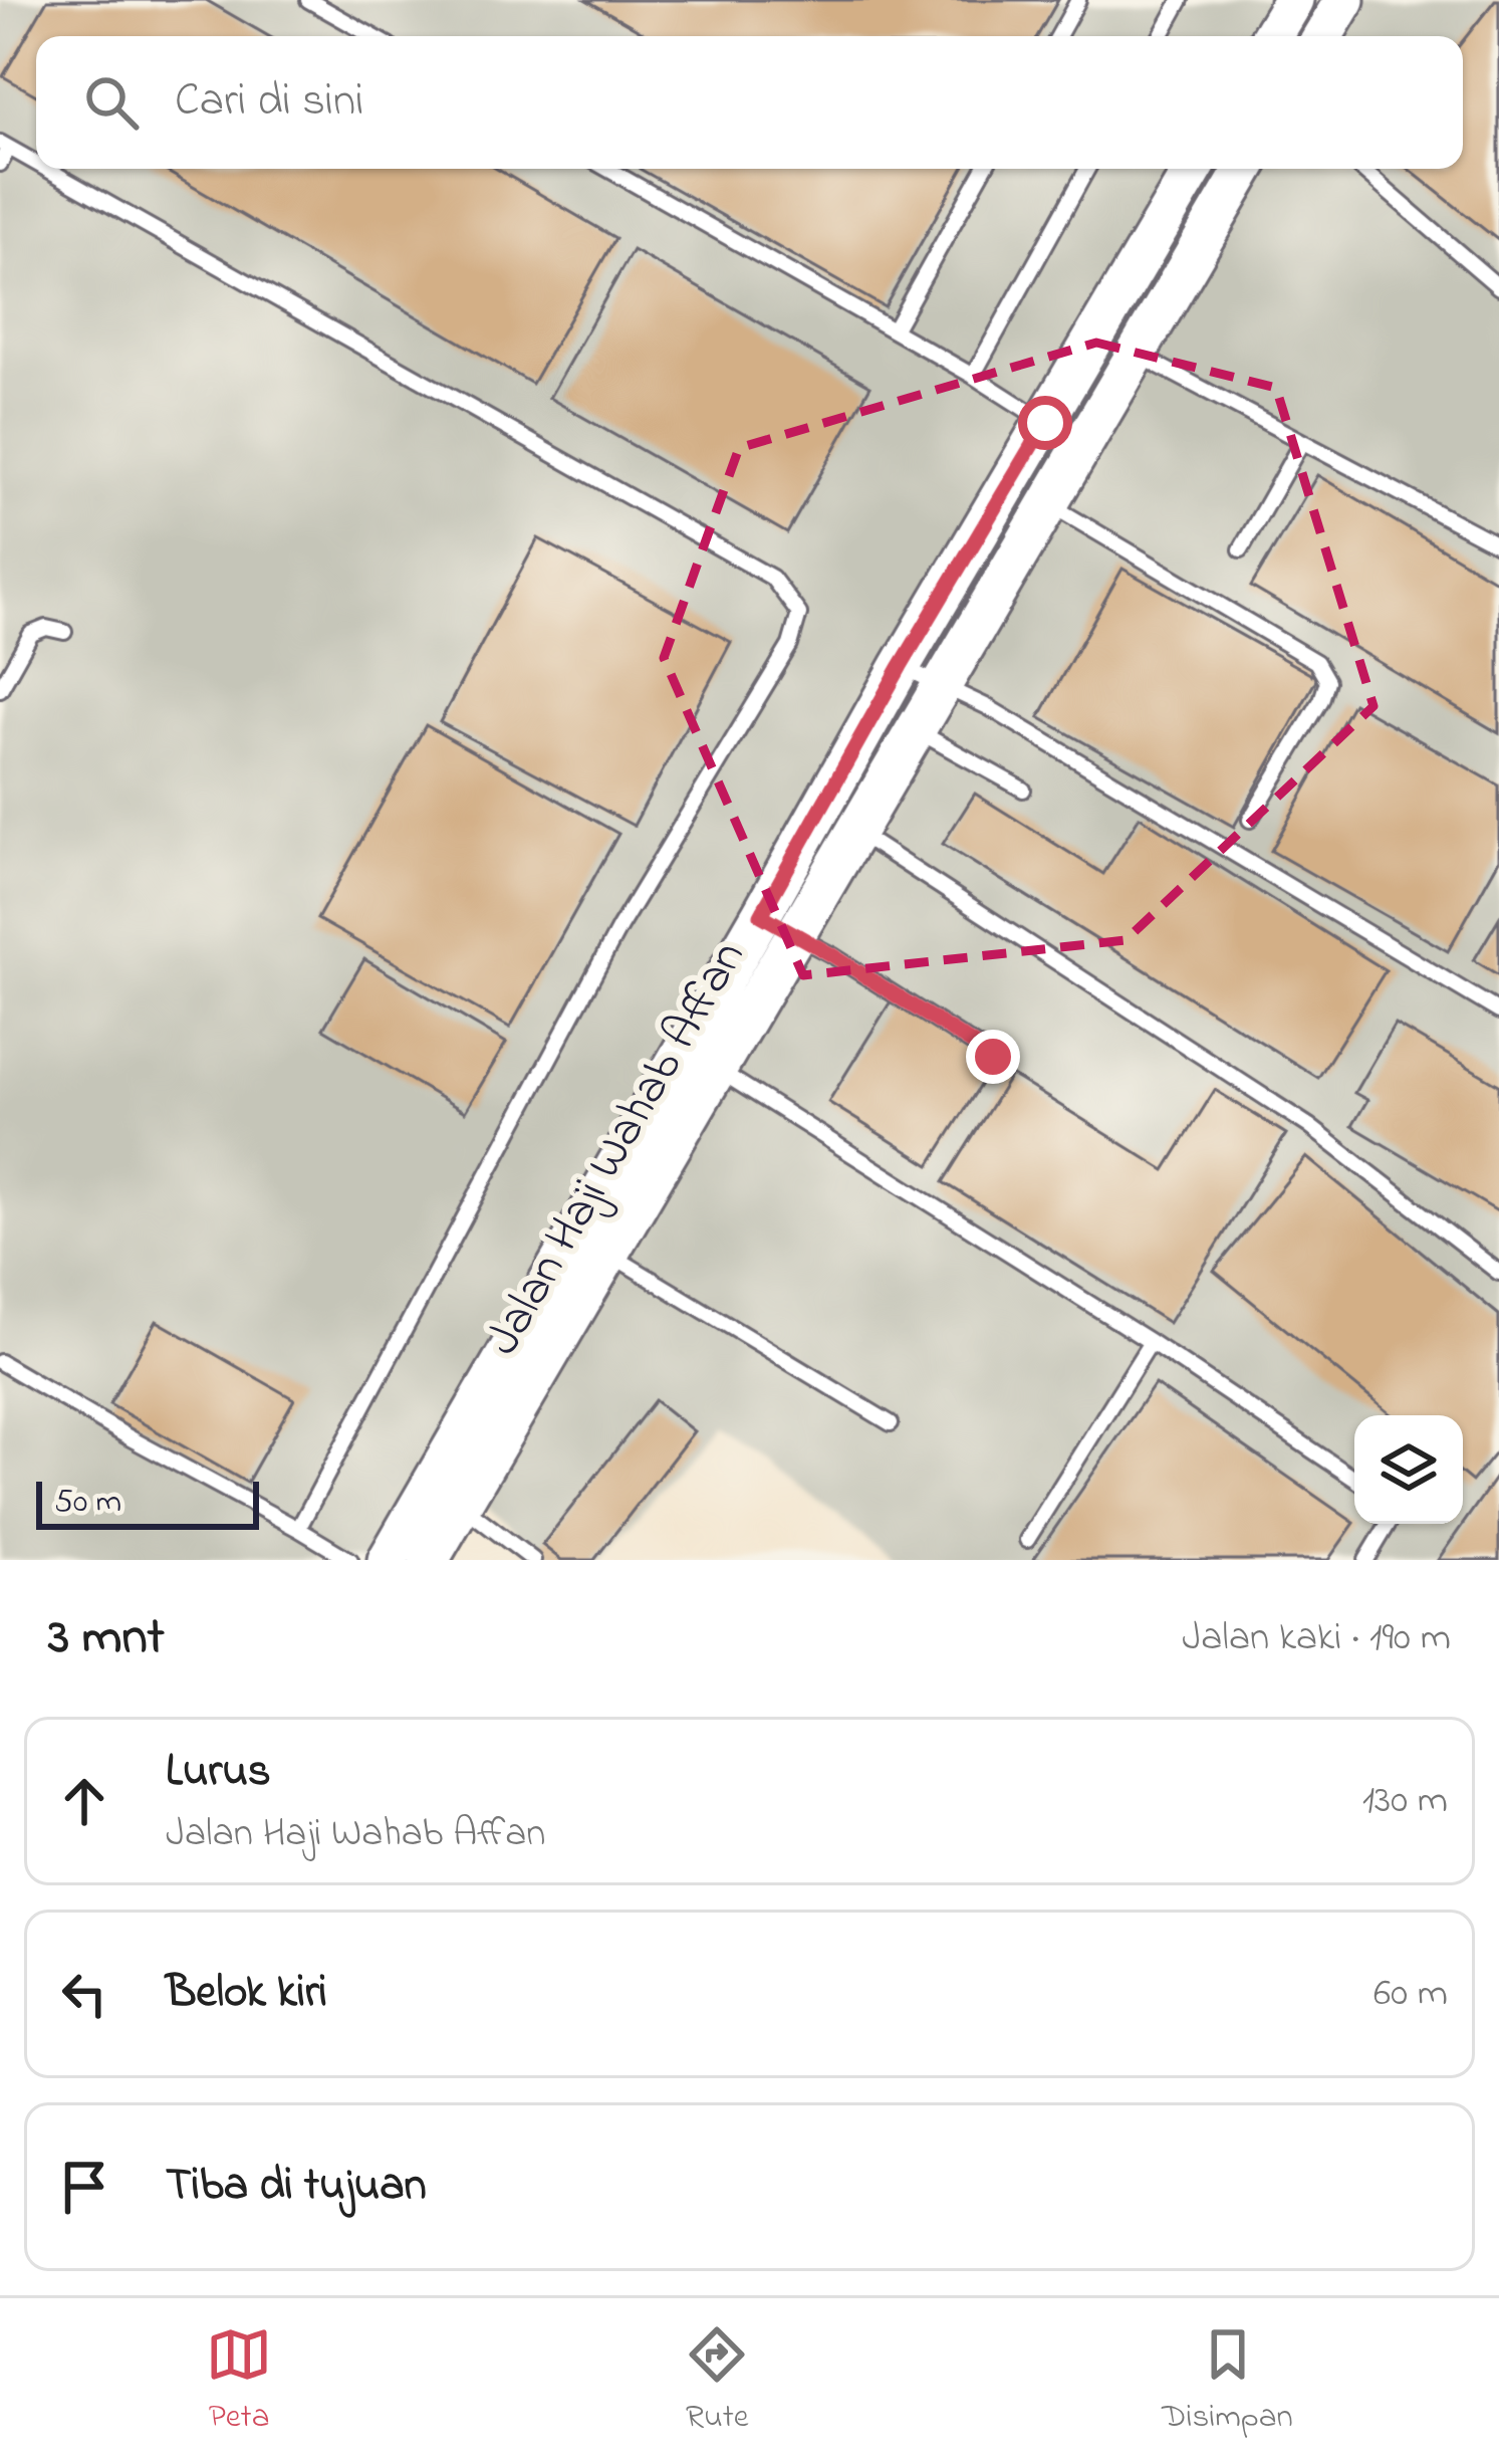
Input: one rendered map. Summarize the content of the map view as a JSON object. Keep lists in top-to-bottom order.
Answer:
{
  "streets": {
    "street": ["Jalan Haji Wahab Affan"]
  },
  "scale_bar": "50 m",
  "page": {
    "search": "Cari di sini",
    "scale": "50 m",
    "heading": ["3 mnt", "Jalan kaki · 190 m"],
    "list": [
      ["Lurus", "Jalan Haji Wahab Affan", "130 m"],
      ["Belok kiri", "60 m"],
      "Tiba di tujuan"
    ],
    "nav": ["Peta", "Rute", "Disimpan"]
  }
}
